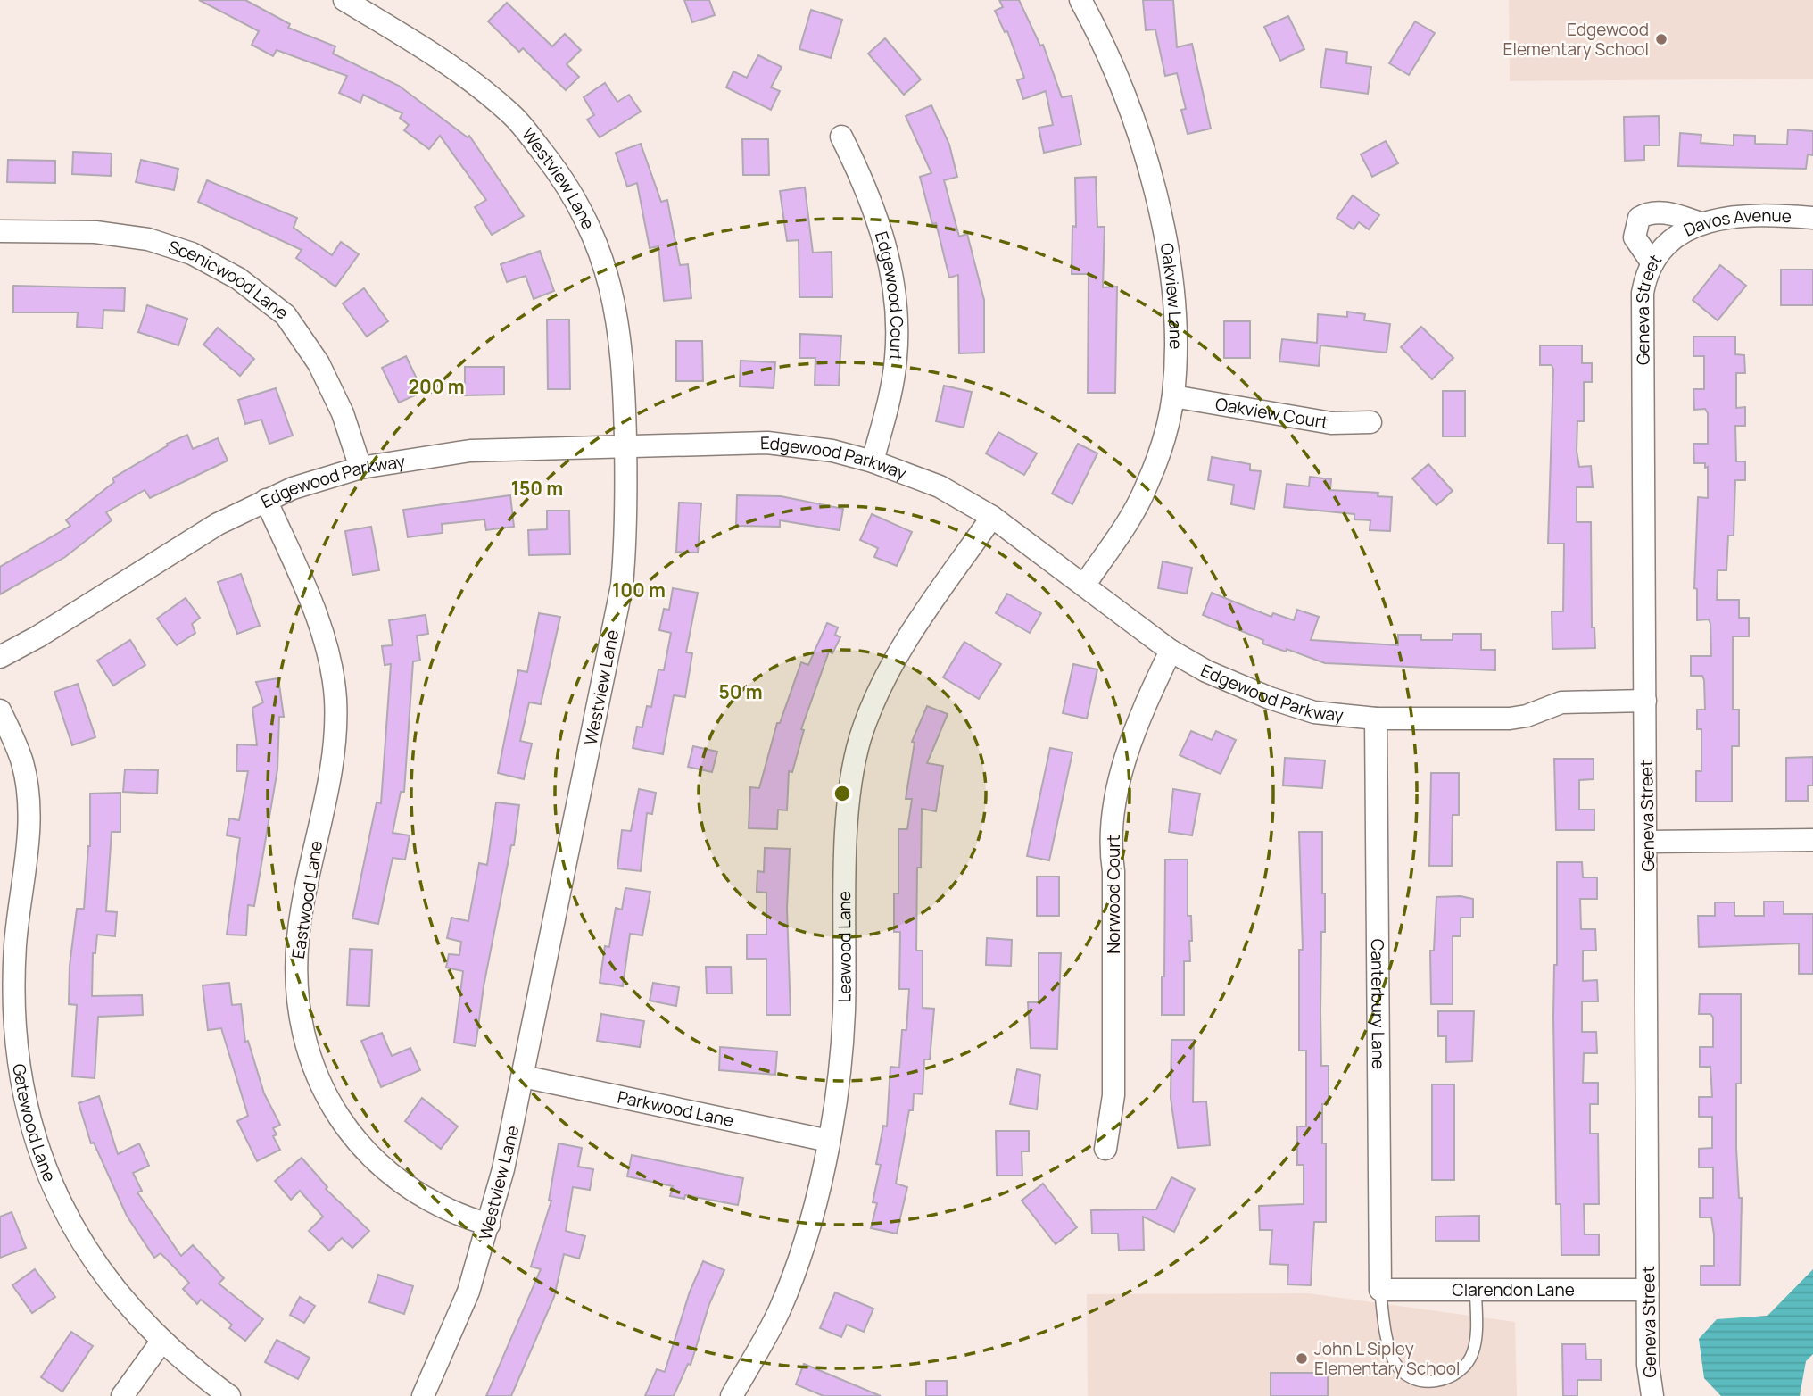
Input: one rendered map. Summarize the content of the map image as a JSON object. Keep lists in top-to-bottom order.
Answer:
{
  "streets": {
    "street": [
      "Westview Lane",
      "Davos Avenue",
      "Scenicwood Lane",
      "Edgewood Court",
      "Oakview Lane",
      "Geneva Street",
      "Oakview Court",
      "Edgewood Parkway",
      "Norwood Court",
      "Eastwood Lane",
      "Leawood Lane",
      "Canterbury Lane",
      "Parkwood Lane",
      "Gatewood Lane",
      "Clarendon Lane"
    ]
  },
  "crossings": [
    ["Westview Lane", "Edgewood Parkway"],
    ["Westview Lane", "Eastwood Lane"],
    ["Westview Lane", "Parkwood Lane"],
    ["Davos Avenue", "Geneva Street"],
    ["Scenicwood Lane", "Edgewood Parkway"],
    ["Edgewood Court", "Edgewood Parkway"],
    ["Oakview Lane", "Oakview Court"],
    ["Oakview Lane", "Edgewood Parkway"],
    ["Geneva Street", "Edgewood Parkway"],
    ["Geneva Street", "Clarendon Lane"],
    ["Edgewood Parkway", "Norwood Court"],
    ["Edgewood Parkway", "Eastwood Lane"],
    ["Edgewood Parkway", "Leawood Lane"],
    ["Edgewood Parkway", "Canterbury Lane"],
    ["Leawood Lane", "Parkwood Lane"],
    ["Canterbury Lane", "Clarendon Lane"]
  ],
  "places": ["Edgewood Elementary School", "John L Sipley Elementary School"],
  "rings": [
    "200 m",
    "150 m",
    "100 m",
    "50 m"
  ]
}
